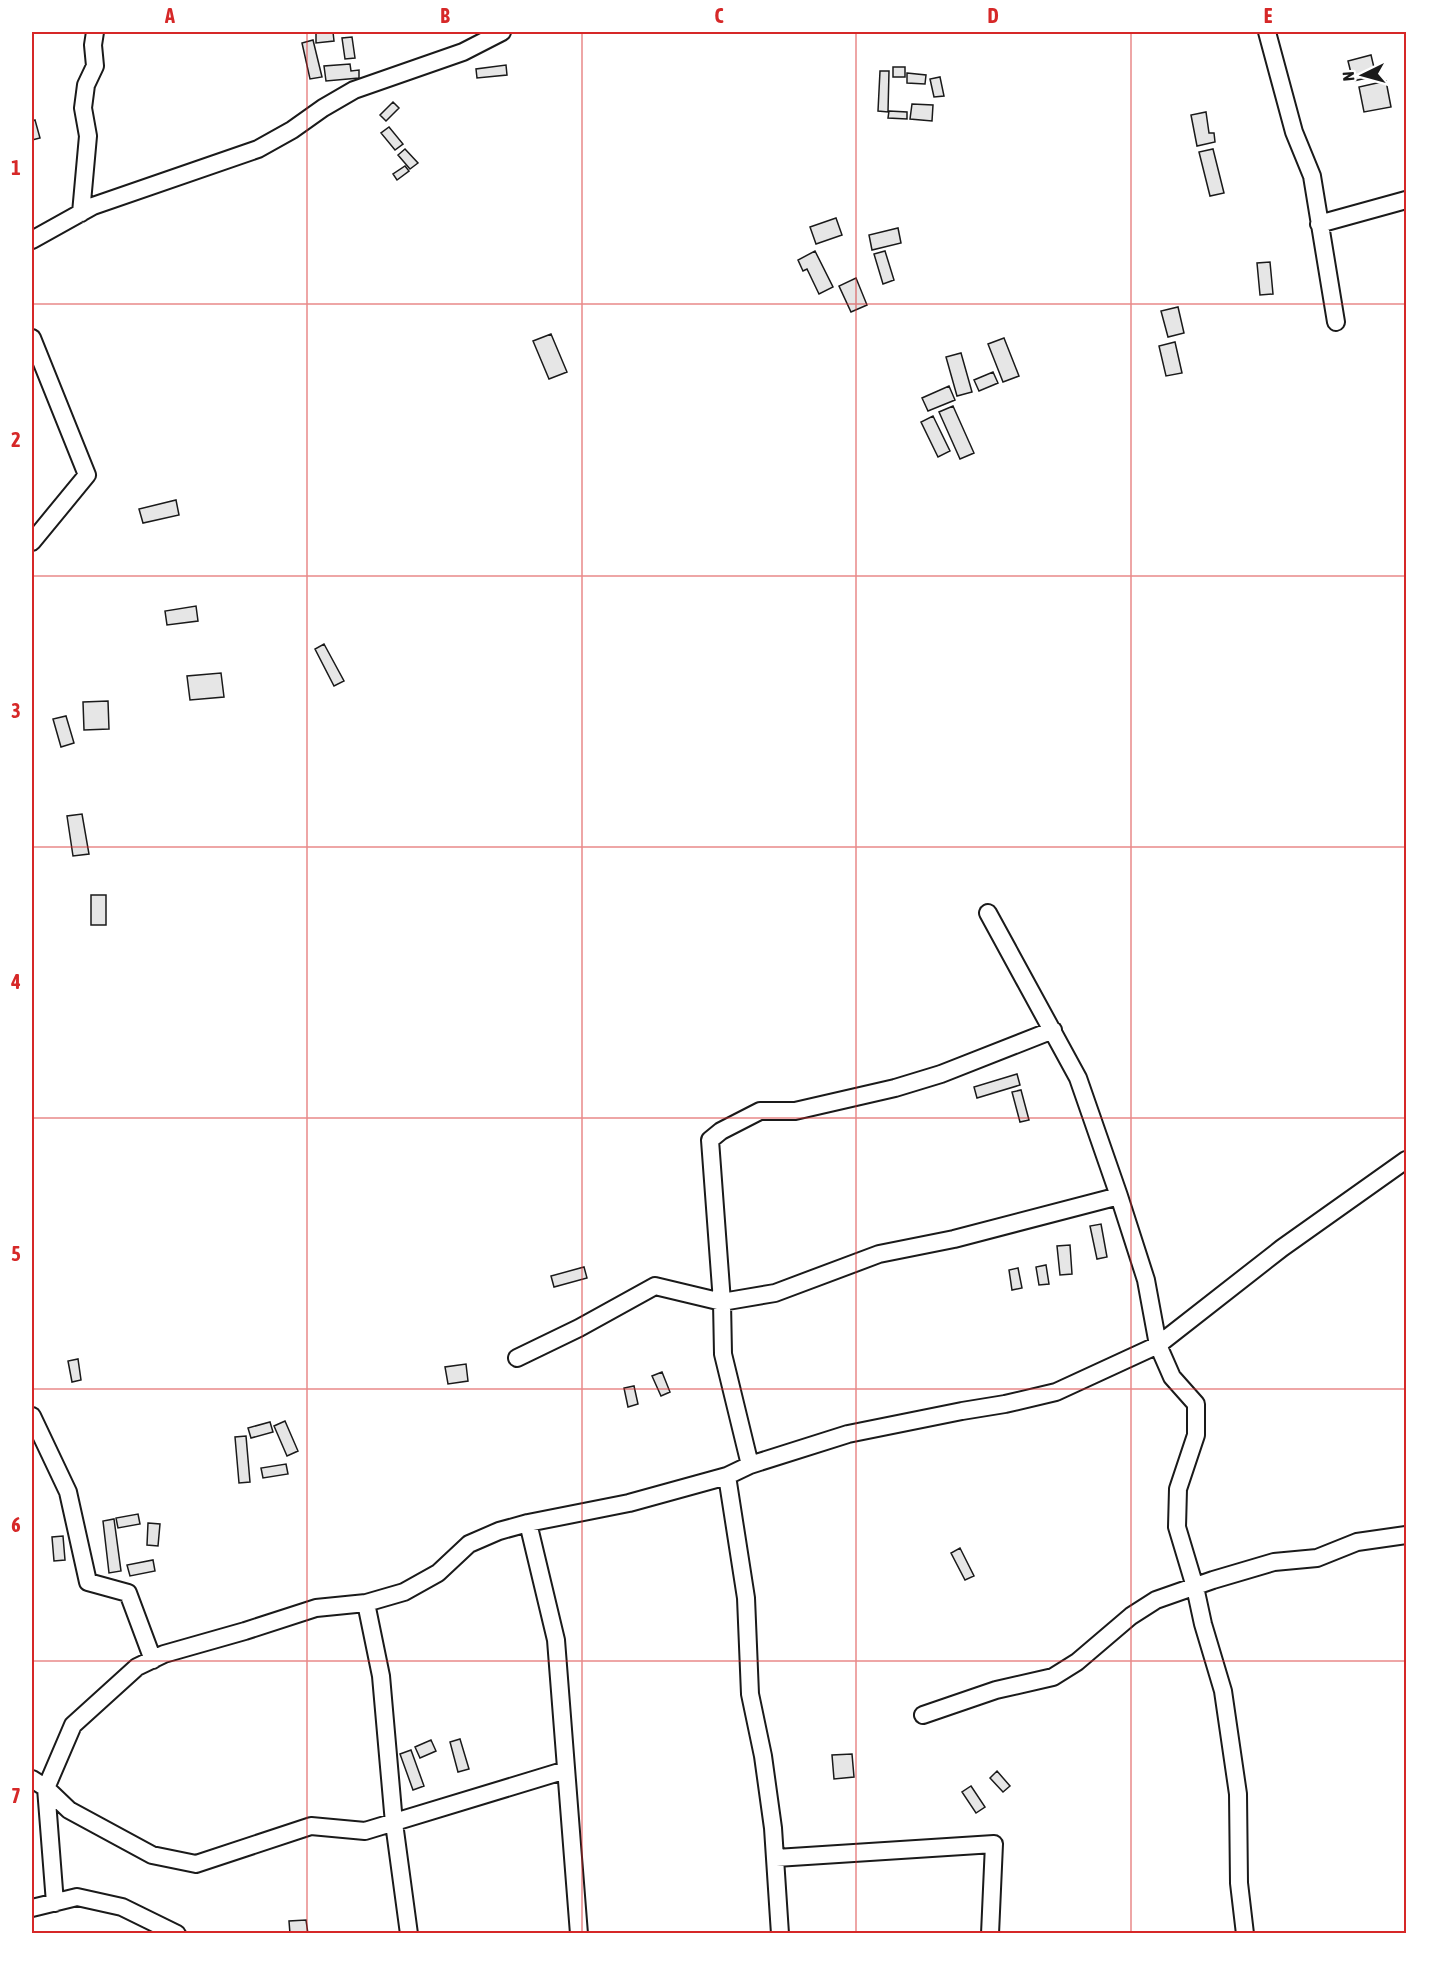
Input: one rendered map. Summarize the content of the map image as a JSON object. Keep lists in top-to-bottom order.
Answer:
{
  "north": "left",
  "grid": {
    "columns": [
      "A",
      "B",
      "C",
      "D",
      "E"
    ],
    "rows": [
      "1",
      "2",
      "3",
      "4",
      "5",
      "6",
      "7"
    ]
  }
}
